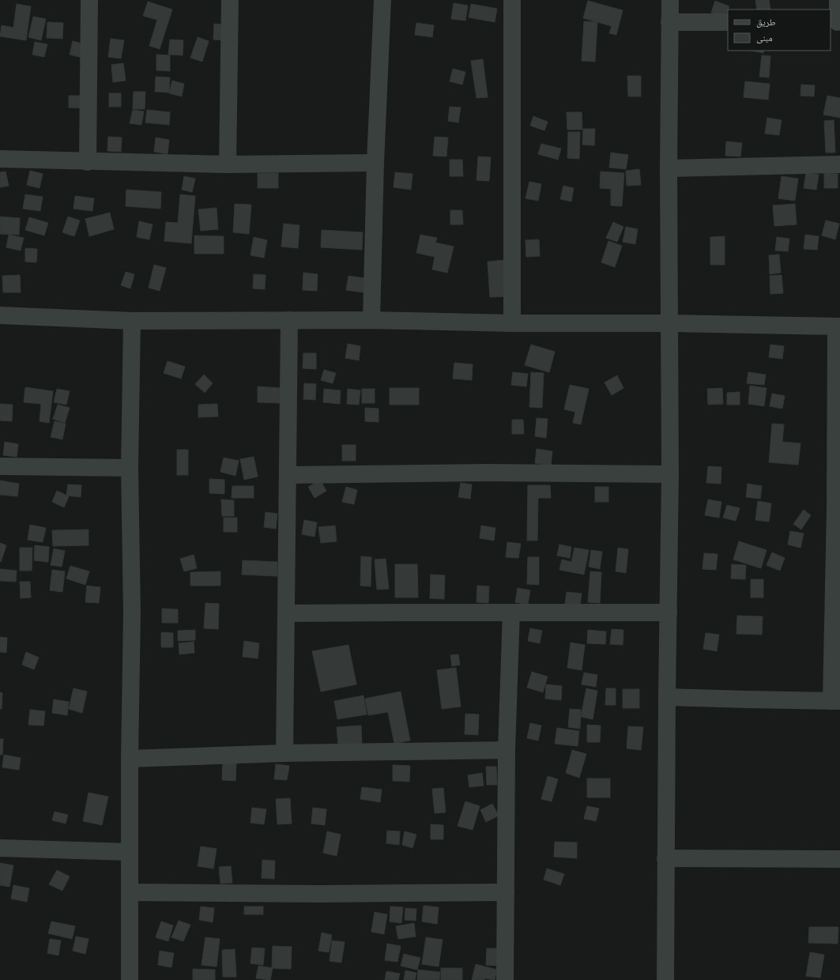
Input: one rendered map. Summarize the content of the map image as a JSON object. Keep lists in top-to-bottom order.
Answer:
{
  "legend": ["طريق", "مبنى"]
}
